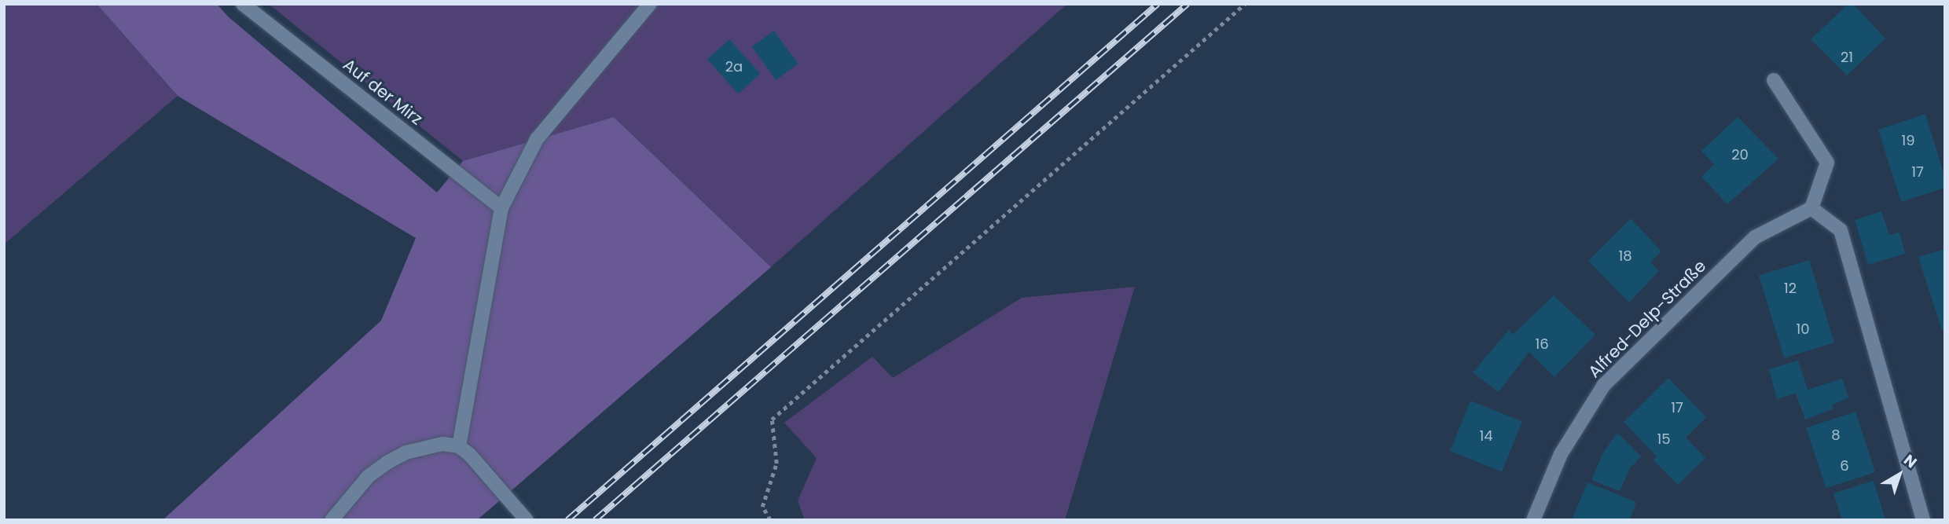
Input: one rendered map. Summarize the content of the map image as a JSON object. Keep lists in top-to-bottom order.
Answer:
{
  "streets": {
    "street": ["Auf der Mirz", "Alfred-Delp-Straße"]
  },
  "house_numbers": [
    "21",
    "2a",
    "19",
    "20",
    "17",
    "18",
    "12",
    "10",
    "16",
    "17",
    "8",
    "14",
    "15",
    "6"
  ],
  "north": "top right"
}
